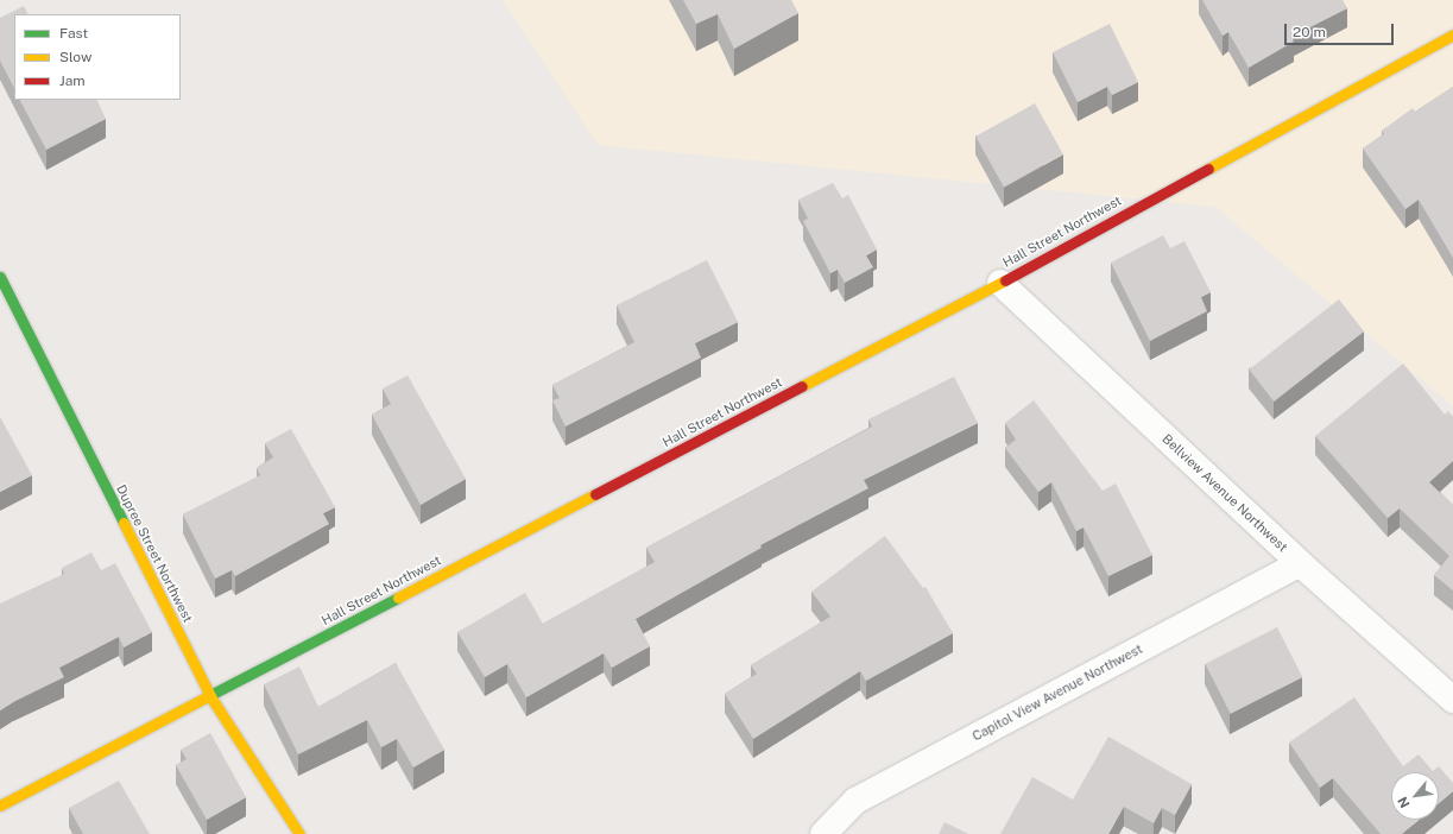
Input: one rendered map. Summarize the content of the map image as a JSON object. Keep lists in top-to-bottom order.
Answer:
{
  "streets": {
    "street": [
      "Hall Street Northwest",
      "Bellview Avenue Northwest",
      "Dupree Street Northwest",
      "Capitol View Avenue Northwest"
    ]
  },
  "crossings": [
    ["Hall Street Northwest", "Bellview Avenue Northwest"],
    ["Hall Street Northwest", "Dupree Street Northwest"],
    ["Bellview Avenue Northwest", "Capitol View Avenue Northwest"]
  ],
  "legend": ["Fast", "Slow", "Jam"],
  "scale_bar": "20 m",
  "north": "bottom left"
}
